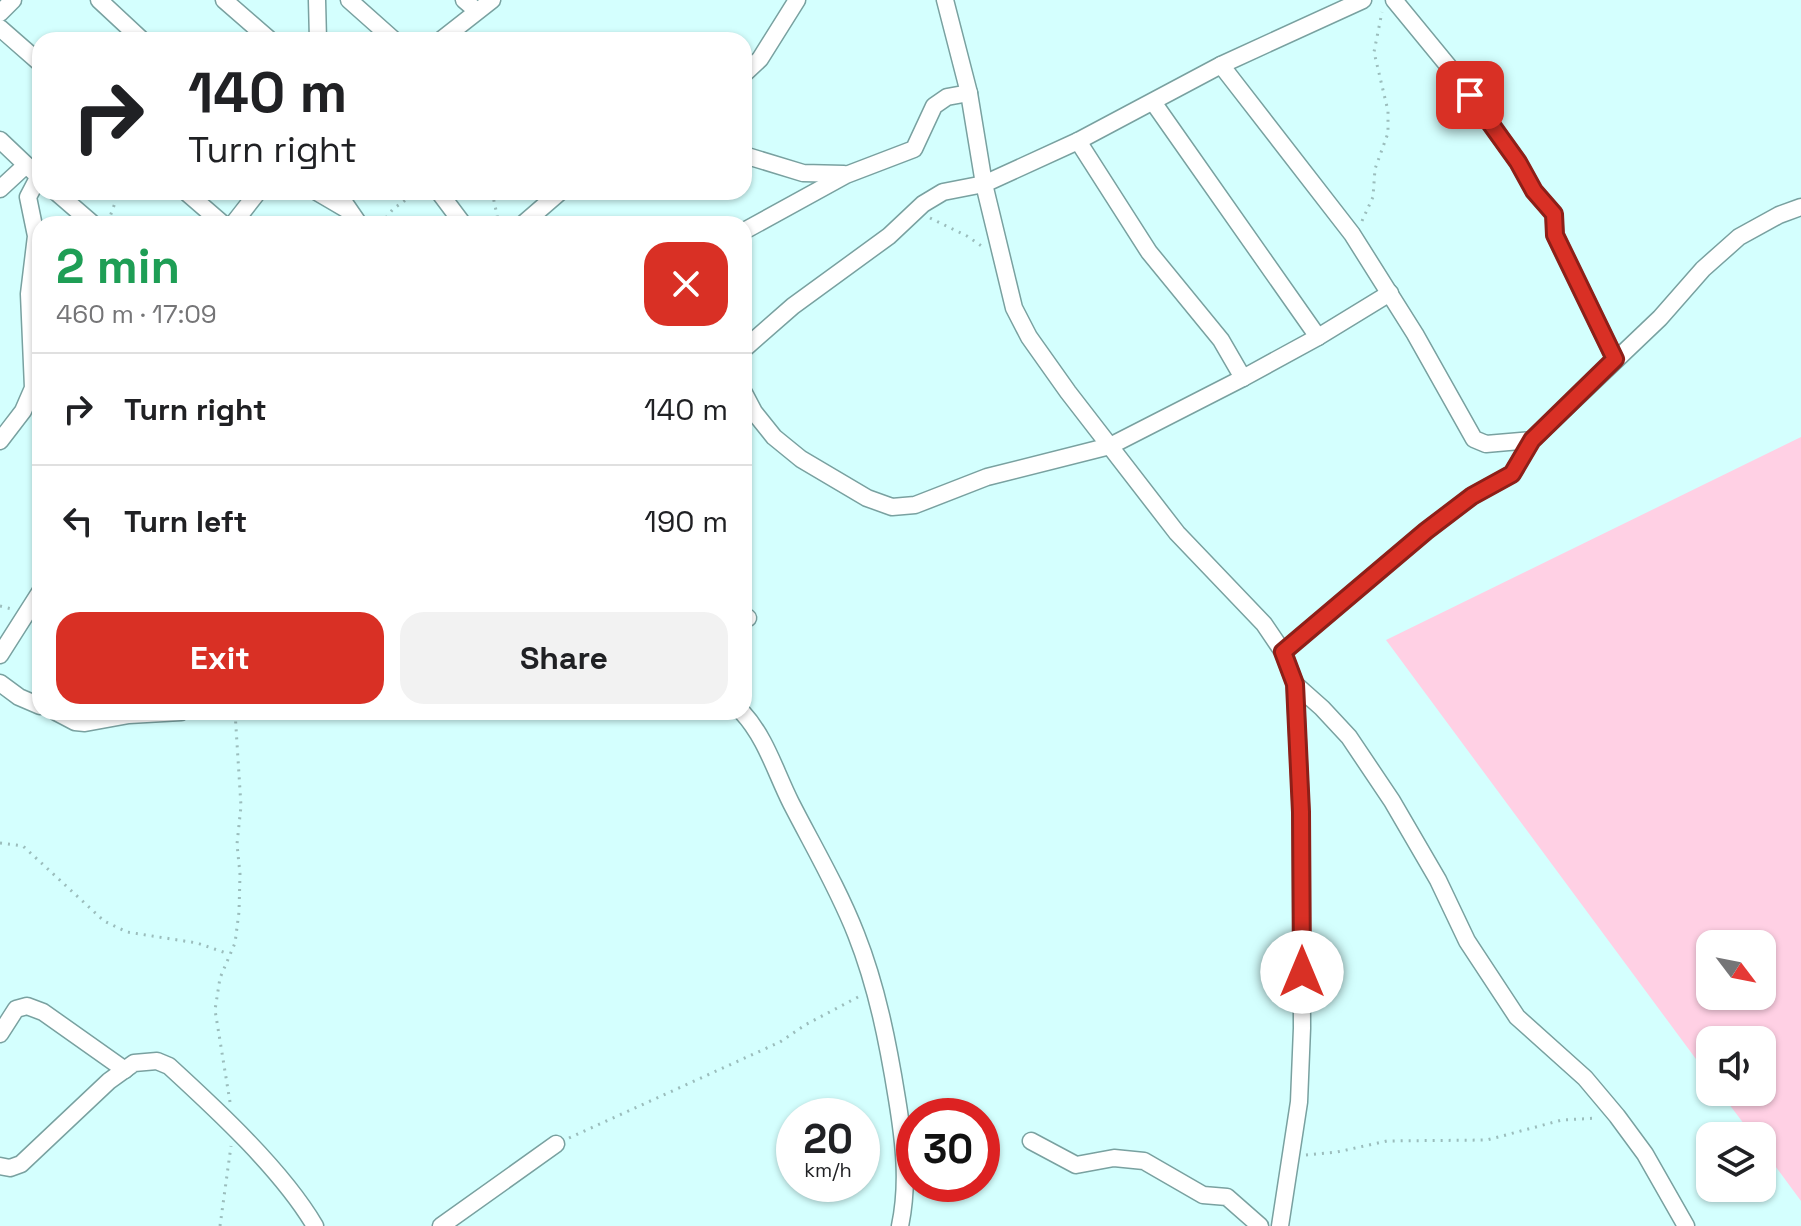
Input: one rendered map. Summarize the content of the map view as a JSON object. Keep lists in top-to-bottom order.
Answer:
{
  "north": "bottom right",
  "page": {
    "turn": ["140 m", "Turn right"],
    "heading": ["2 min", "460 m · 17:09"],
    "list": [
      {
        "name": "Turn right",
        "value": "140 m"
      },
      {
        "name": "Turn left",
        "value": "190 m"
      }
    ],
    "buttons": ["Exit", "Share"],
    "speed": "20 km/h",
    "limit": "30"
  }
}
